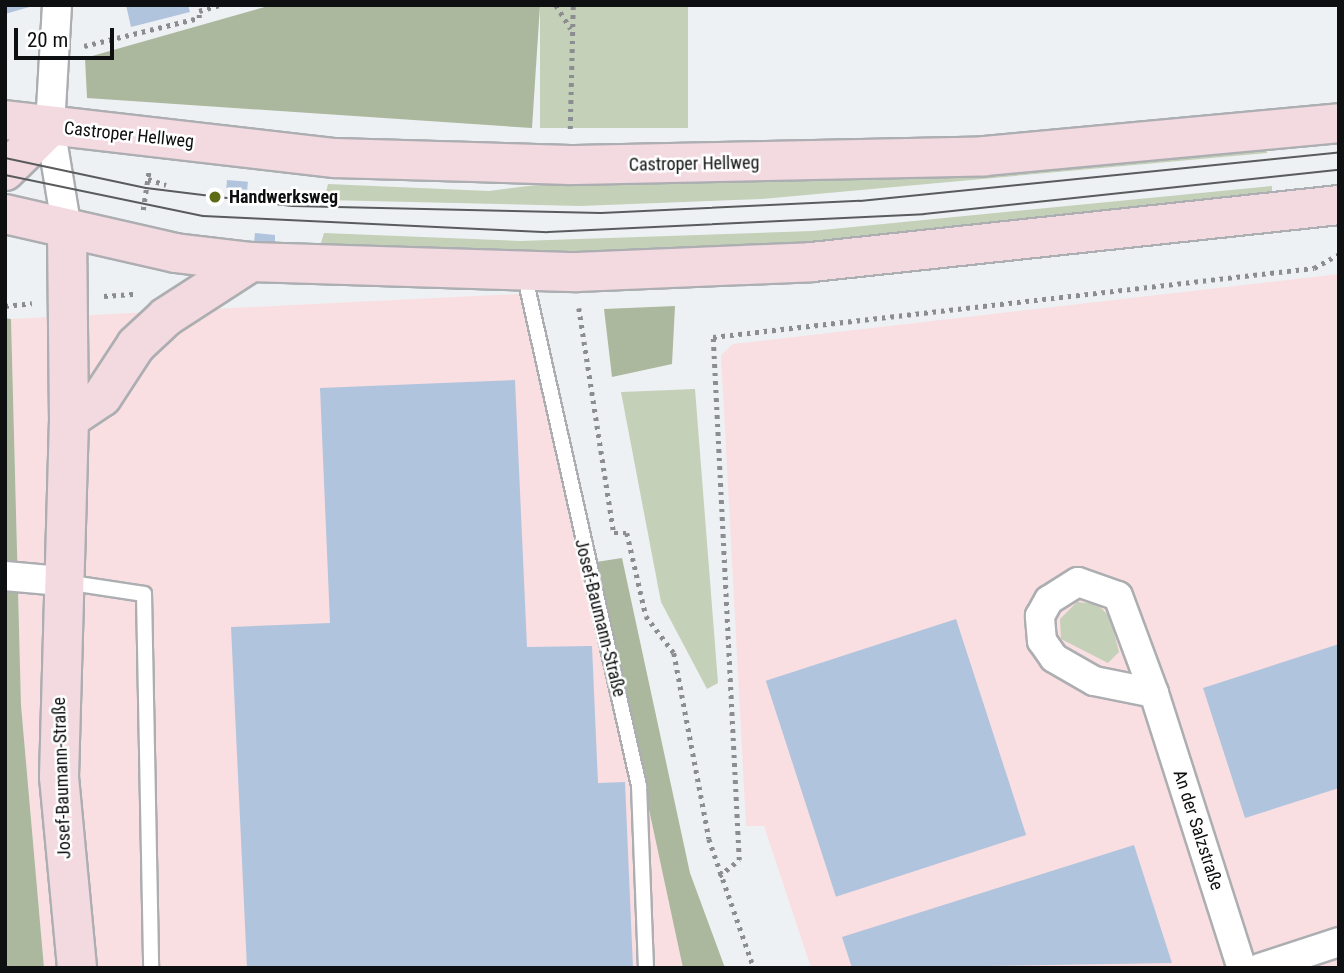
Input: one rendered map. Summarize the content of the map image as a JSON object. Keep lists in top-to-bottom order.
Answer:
{
  "streets": {
    "main road": ["Castroper Hellweg", "Josef-Baumann-Straße"],
    "street": ["An der Salzstraße"]
  },
  "crossings": [
    ["Castroper Hellweg", "Josef-Baumann-Straße"]
  ],
  "places": ["Handwerksweg"],
  "scale_bar": "20 m"
}
